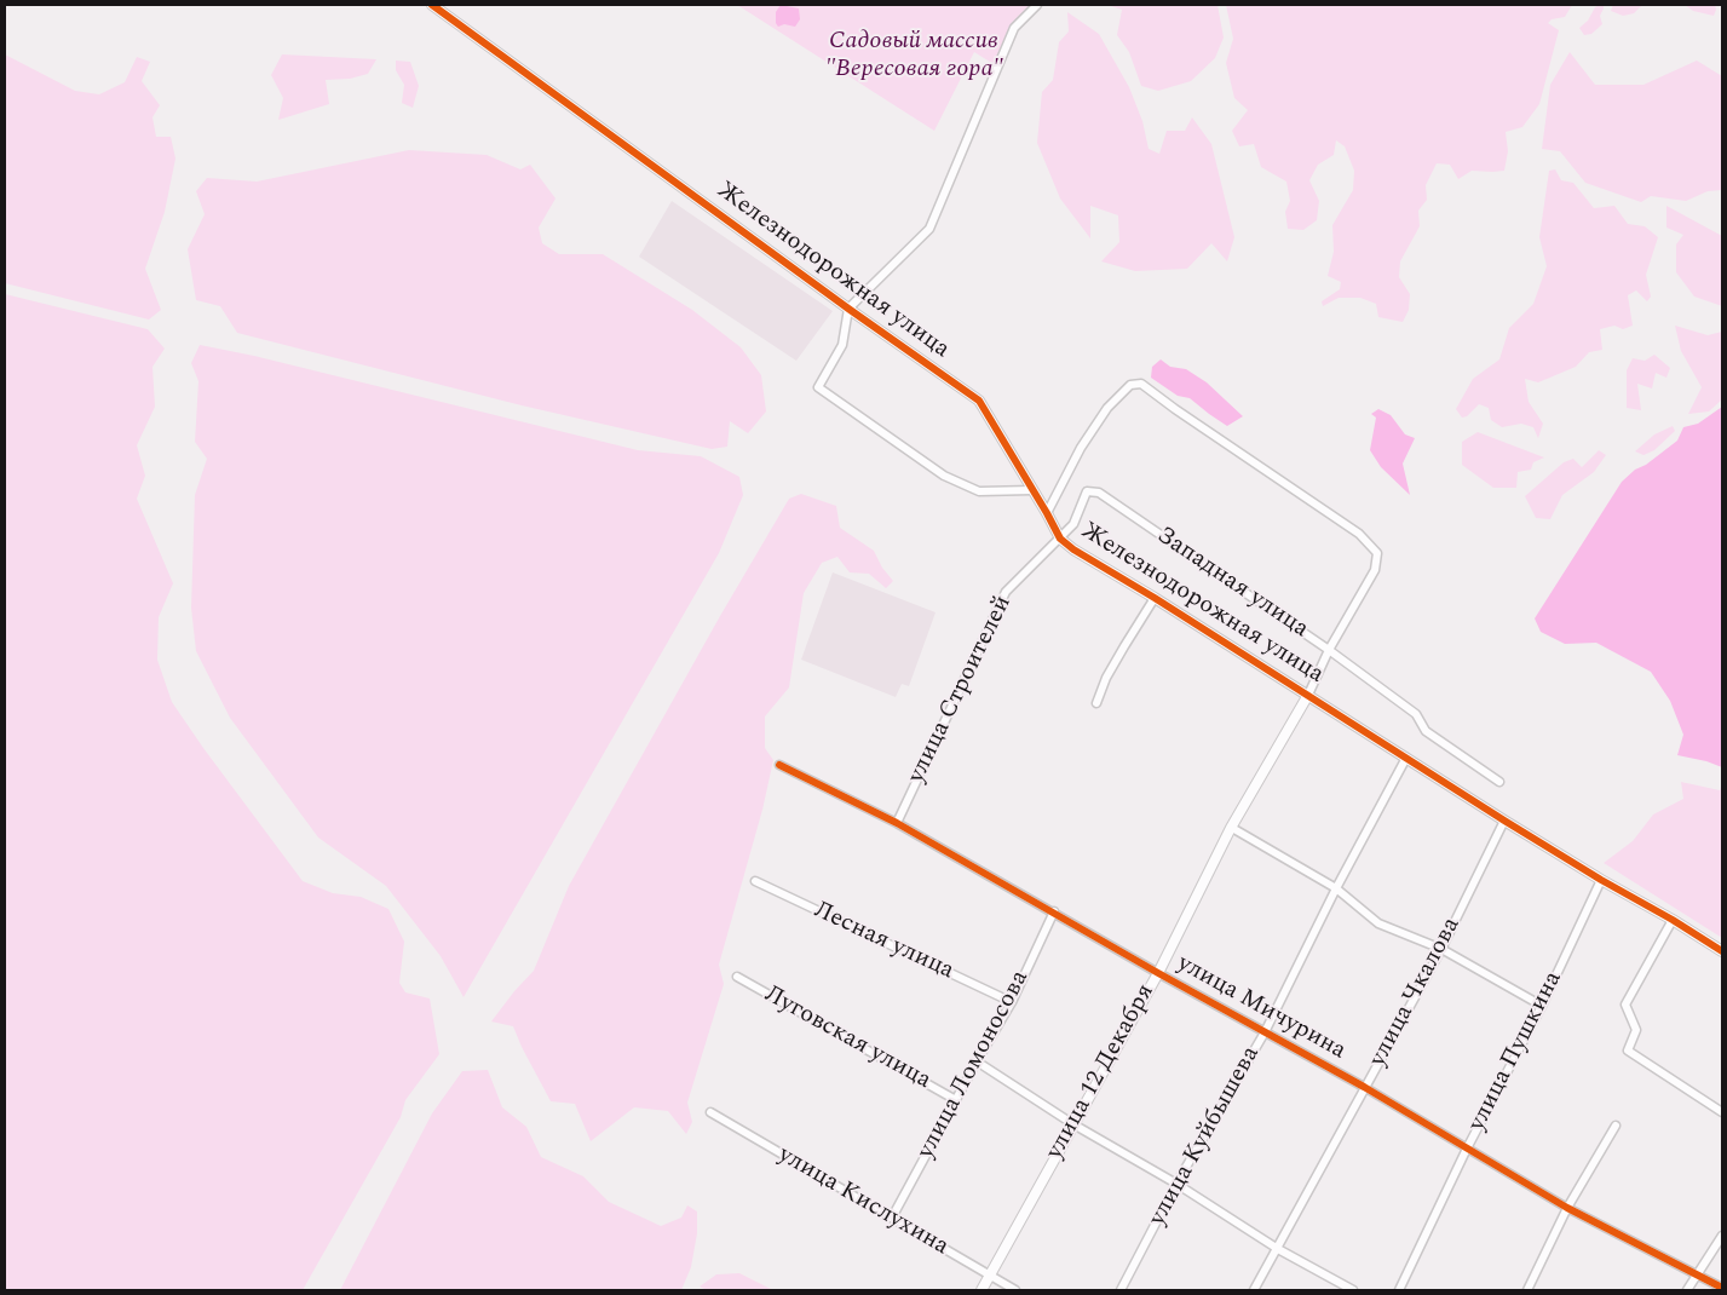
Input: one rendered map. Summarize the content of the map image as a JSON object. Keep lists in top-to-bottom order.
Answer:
{
  "streets": {
    "street": [
      "Железнодорожная улица",
      "Западная улица",
      "улица Строителей",
      "Лесная улица",
      "улица Чкалова",
      "улица Мичурина",
      "Луговская улица",
      "улица Пушкина",
      "улица Ломоносова",
      "улица 12 Декабря",
      "улица Куйбышева",
      "улица Кислухина"
    ]
  },
  "crossings": [
    ["Железнодорожная улица", "Западная улица"],
    ["Железнодорожная улица", "улица Строителей"],
    ["Железнодорожная улица", "улица Чкалова"],
    ["Железнодорожная улица", "улица Пушкина"],
    ["Железнодорожная улица", "улица 12 Декабря"],
    ["Железнодорожная улица", "улица Куйбышева"],
    ["Западная улица", "улица Строителей"],
    ["улица Строителей", "улица Мичурина"],
    ["Лесная улица", "улица Ломоносова"],
    ["улица Чкалова", "улица Мичурина"],
    ["улица Мичурина", "улица Пушкина"],
    ["улица Мичурина", "улица Ломоносова"],
    ["улица Мичурина", "улица 12 Декабря"],
    ["улица Мичурина", "улица Куйбышева"],
    ["Луговская улица", "улица Ломоносова"],
    ["улица Ломоносова", "улица Кислухина"],
    ["улица 12 Декабря", "улица Кислухина"]
  ],
  "parks": ["Садовый массив \"Вересовая гора\""]
}
